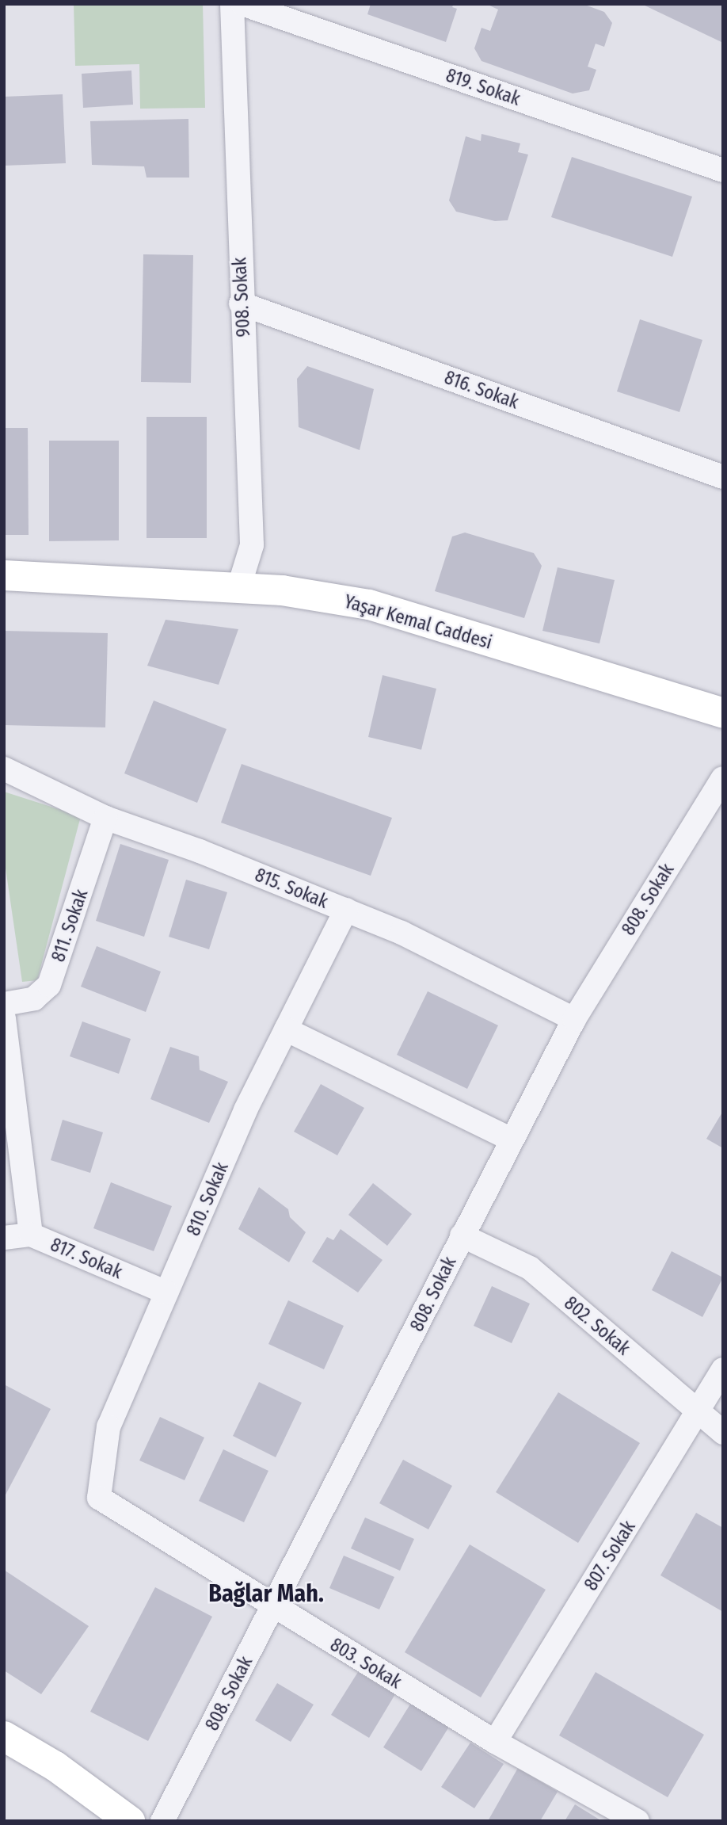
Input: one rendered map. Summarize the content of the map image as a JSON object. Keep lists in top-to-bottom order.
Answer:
{
  "streets": {
    "street": [
      "819. Sokak",
      "908. Sokak",
      "816. Sokak",
      "Yaşar Kemal Caddesi",
      "815. Sokak",
      "808. Sokak",
      "811. Sokak",
      "810. Sokak",
      "817. Sokak",
      "802. Sokak",
      "807. Sokak",
      "803. Sokak"
    ]
  },
  "crossings": [
    ["908. Sokak", "816. Sokak"],
    ["908. Sokak", "Yaşar Kemal Caddesi"],
    ["815. Sokak", "808. Sokak"],
    ["815. Sokak", "811. Sokak"],
    ["815. Sokak", "810. Sokak"],
    ["808. Sokak", "802. Sokak"],
    ["808. Sokak", "803. Sokak"],
    ["810. Sokak", "817. Sokak"],
    ["810. Sokak", "803. Sokak"],
    ["802. Sokak", "807. Sokak"],
    ["807. Sokak", "803. Sokak"]
  ],
  "districts": ["Bağlar Mah."]
}
